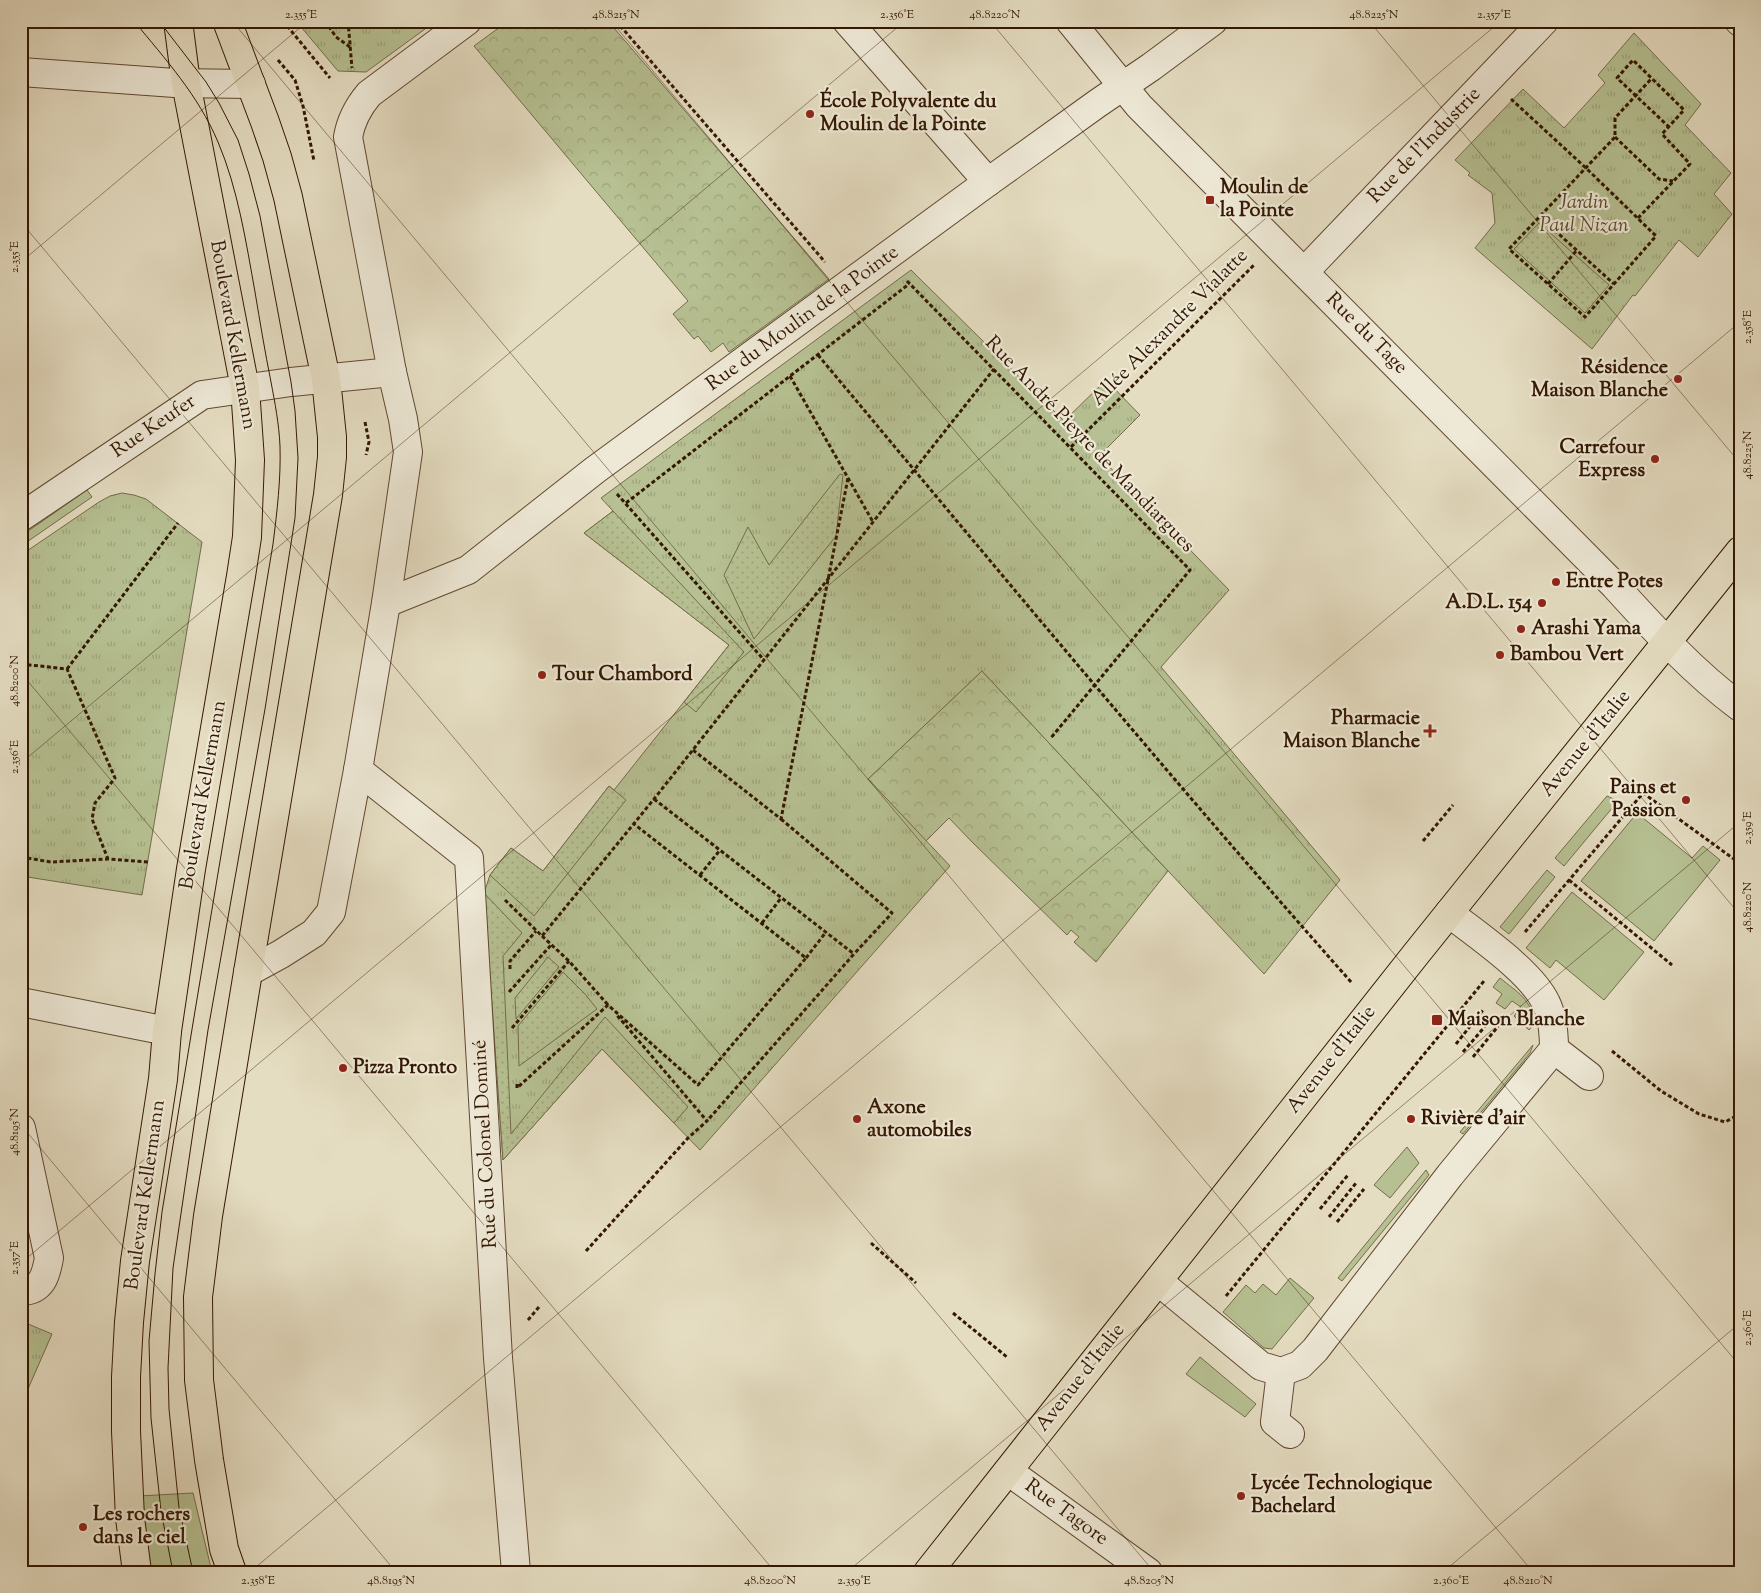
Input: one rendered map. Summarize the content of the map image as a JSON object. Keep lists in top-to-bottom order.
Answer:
{
  "streets": {
    "main road": ["Boulevard Kellermann", "Avenue d'Italie"],
    "street": [
      "Rue de l'Industrie",
      "Rue du Moulin de la Pointe",
      "Rue du Tage",
      "Rue Keufer",
      "Rue du Colonel Dominé",
      "Rue Tagore"
    ],
    "path": ["Allée Alexandre Vialatte", "Rue André Pieyre de Mandiargues"]
  },
  "crossings": [
    ["Rue de l'Industrie", "Rue du Tage"],
    ["Rue du Moulin de la Pointe", "Rue du Tage"],
    ["Allée Alexandre Vialatte", "Rue André Pieyre de Mandiargues"],
    ["Rue du Tage", "Avenue d'Italie"],
    ["Boulevard Kellermann", "Rue Keufer"],
    ["Avenue d'Italie", "Rue Tagore"]
  ],
  "parks": ["Jardin Paul Nizan"],
  "places": {
    "other": [
      "École Polyvalente du Moulin de la Pointe",
      "Résidence Maison Blanche",
      "Carrefour Express",
      "Entre Potes",
      "A.D.L. 154",
      "Arashi Yama",
      "Bambou Vert",
      "Tour Chambord",
      "Pains et Passion",
      "Pizza Pronto",
      "Axone automobiles",
      "Rivière d'air",
      "Lycée Technologique Bachelard",
      "Les rochers dans le ciel"
    ],
    "transit": ["Moulin de la Pointe", "Maison Blanche"],
    "health": ["Pharmacie Maison Blanche"]
  },
  "coordinates": [
    "2.355°E",
    "48.8215°N",
    "2.356°E",
    "48.8220°N",
    "48.8225°N",
    "2.357°E",
    "2.358°E",
    "48.8200°N",
    "2.359°E",
    "48.8195°N",
    "2.360°E",
    "48.8205°N",
    "48.8210°N"
  ]
}
